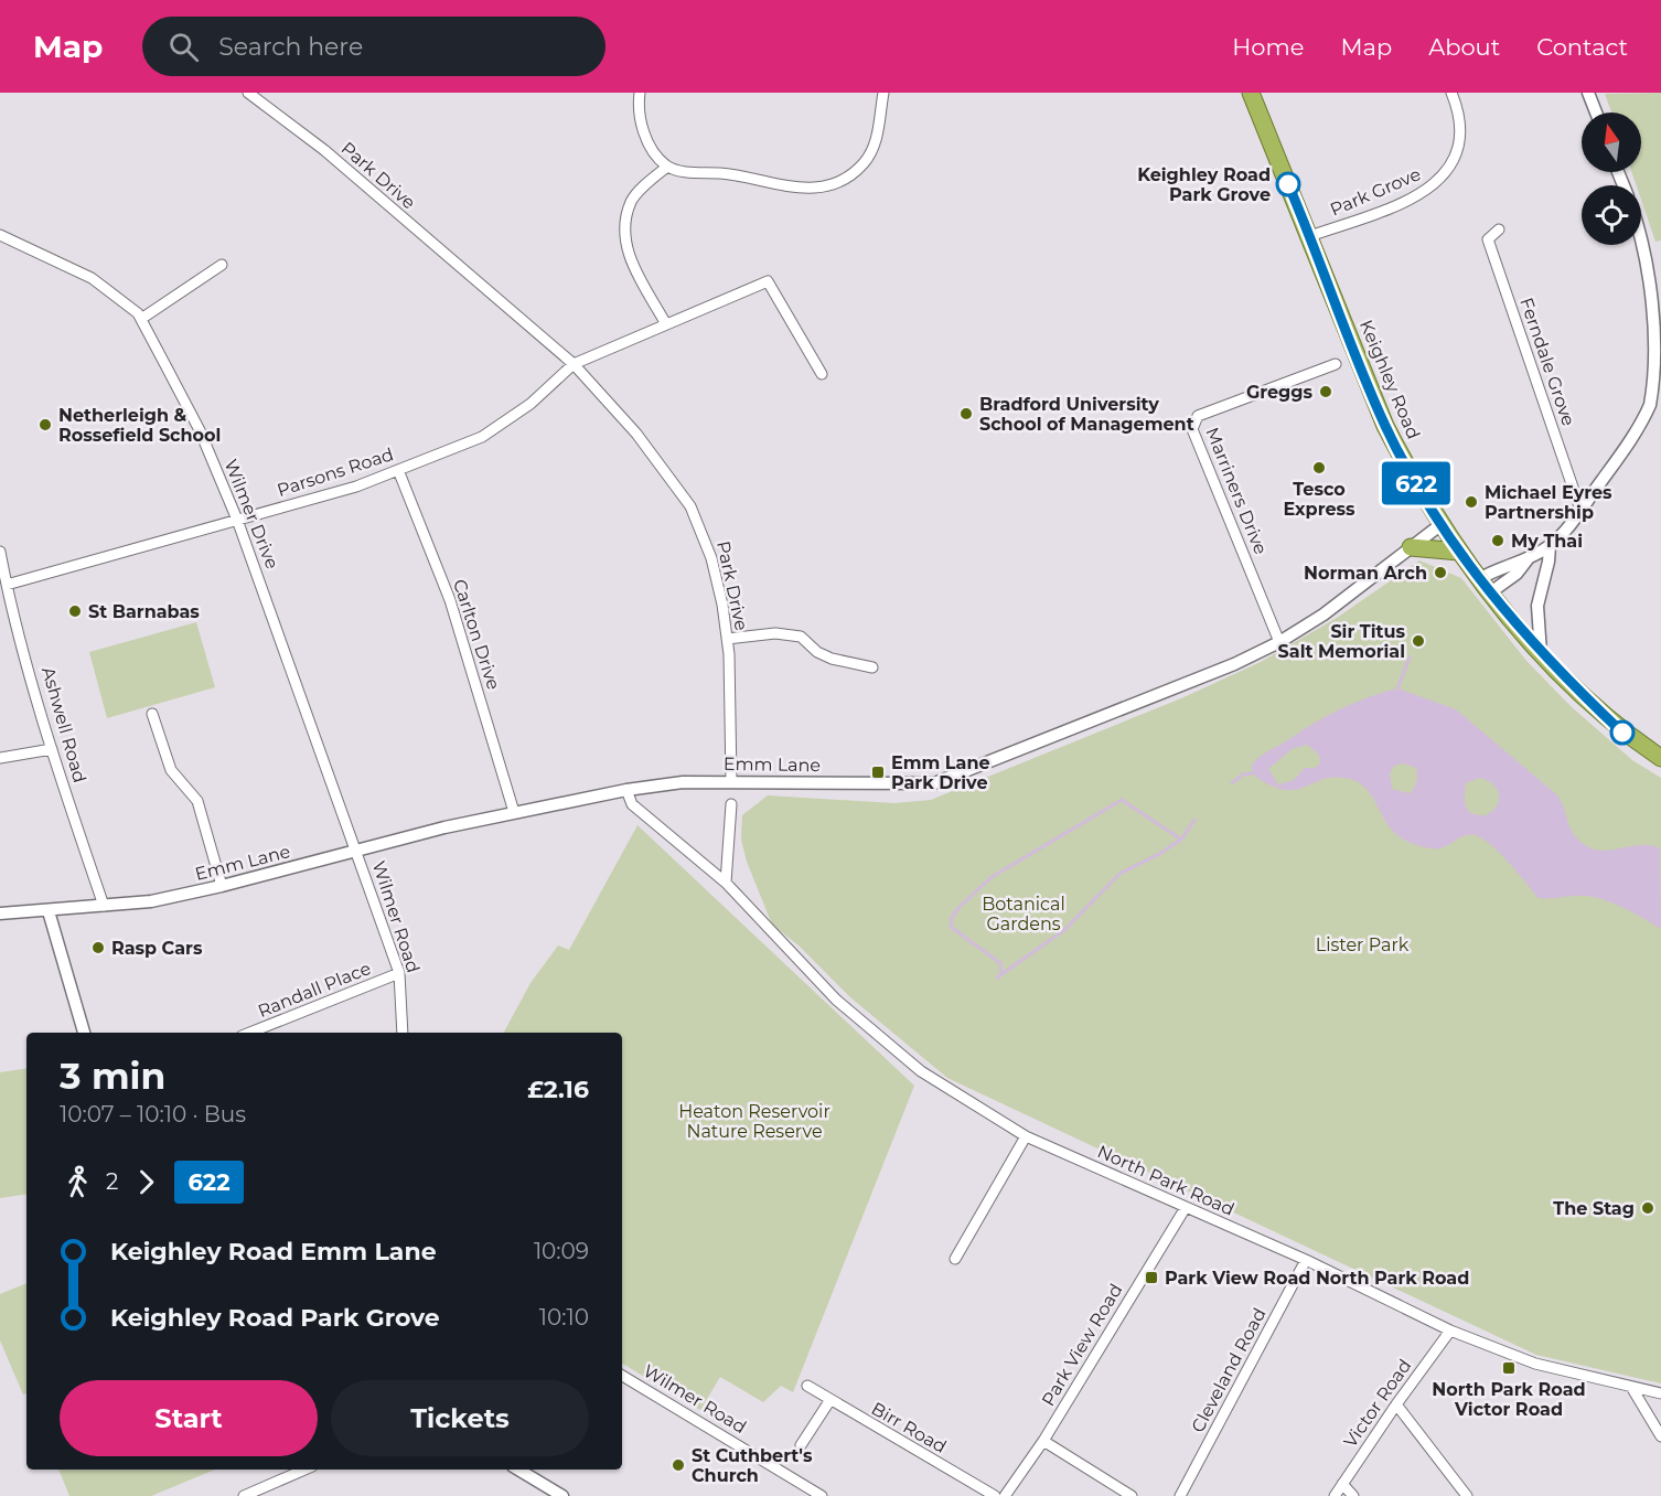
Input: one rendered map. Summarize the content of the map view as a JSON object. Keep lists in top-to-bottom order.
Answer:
{
  "streets": {
    "highway": ["Keighley Road"],
    "street": [
      "Park Drive",
      "Park Grove",
      "Ferndale Grove",
      "Parsons Road",
      "Marriners Drive",
      "Wilmer Drive",
      "Carlton Drive",
      "Ashwell Road",
      "Emm Lane",
      "Wilmer Road",
      "Randall Place",
      "North Park Road",
      "Park View Road",
      "Cleveland Road",
      "Victor Road",
      "Birr Road"
    ]
  },
  "crossings": [
    ["Park Drive", "Parsons Road"],
    ["Park Drive", "Emm Lane"],
    ["Park Grove", "Keighley Road"],
    ["Keighley Road", "Emm Lane"],
    ["Parsons Road", "Wilmer Drive"],
    ["Parsons Road", "Carlton Drive"],
    ["Parsons Road", "Ashwell Road"],
    ["Marriners Drive", "Emm Lane"],
    ["Wilmer Drive", "Emm Lane"],
    ["Wilmer Drive", "Wilmer Road"],
    ["Carlton Drive", "Emm Lane"],
    ["Ashwell Road", "Emm Lane"],
    ["Emm Lane", "Wilmer Road"],
    ["Wilmer Road", "Randall Place"],
    ["North Park Road", "Park View Road"],
    ["North Park Road", "Cleveland Road"],
    ["North Park Road", "Victor Road"]
  ],
  "parks": ["Botanical Gardens", "Lister Park", "Heaton Reservoir Nature Reserve"],
  "places": {
    "other": [
      "Keighley Road Park Grove",
      "Greggs",
      "Bradford University School of Management",
      "Netherleigh & Rossefield School",
      "Tesco Express",
      "Michael Eyres Partnership",
      "My Thai",
      "Norman Arch",
      "St Barnabas",
      "Sir Titus Salt Memorial",
      "Rasp Cars",
      "The Stag",
      "St Cuthbert's Church"
    ],
    "transit": ["Emm Lane Park Drive", "Park View Road North Park Road", "North Park Road Victor Road"]
  },
  "lines": ["bus line 622"],
  "north": "top",
  "page": {
    "header": "Map",
    "search": "Search here",
    "nav": [
      "Home",
      "Map",
      "About",
      "Contact"
    ],
    "on_map": "622",
    "heading": ["3 min", "10:07 – 10:10 · Bus", "£2.16"],
    "legs": ["2", "622"],
    "list": [
      {
        "name": "Keighley Road Emm Lane",
        "value": "10:09"
      },
      {
        "name": "Keighley Road Park Grove",
        "value": "10:10"
      }
    ],
    "buttons": ["Start", "Tickets"]
  }
}
